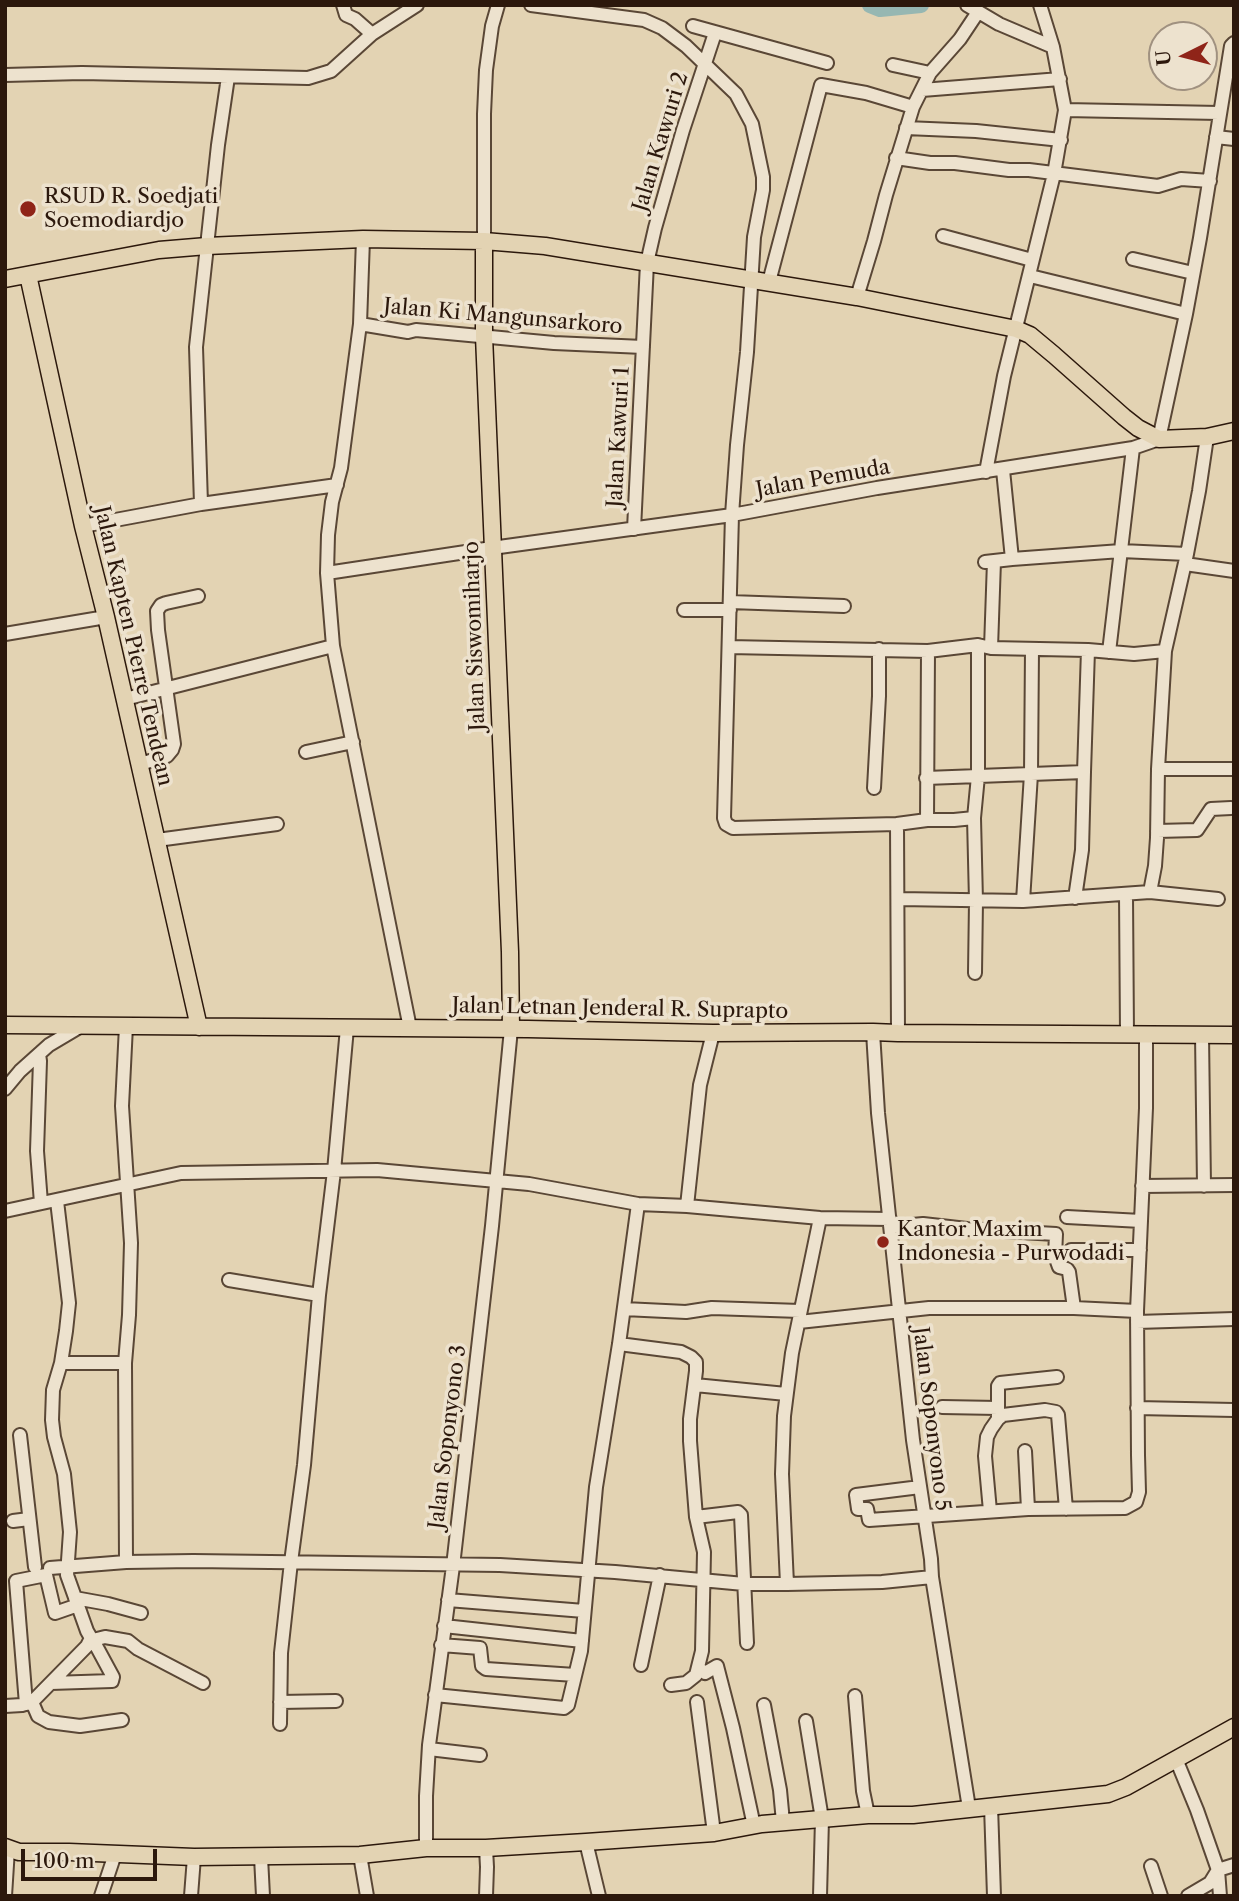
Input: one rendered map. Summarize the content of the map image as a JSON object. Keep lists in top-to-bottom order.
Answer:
{
  "streets": {
    "main road": ["Jalan Siswomiharjo", "Jalan Kapten Pierre Tendean", "Jalan Letnan Jenderal R. Suprapto"],
    "street": [
      "Jalan Kawuri 2",
      "Jalan Ki Mangunsarkoro",
      "Jalan Kawuri 1",
      "Jalan Pemuda",
      "Jalan Soponyono 5",
      "Jalan Soponyono 3"
    ]
  },
  "crossings": [
    ["Jalan Kawuri 2", "Jalan Kawuri 1"],
    ["Jalan Ki Mangunsarkoro", "Jalan Kawuri 1"],
    ["Jalan Ki Mangunsarkoro", "Jalan Siswomiharjo"],
    ["Jalan Kawuri 1", "Jalan Pemuda"],
    ["Jalan Pemuda", "Jalan Siswomiharjo"],
    ["Jalan Siswomiharjo", "Jalan Letnan Jenderal R. Suprapto"],
    ["Jalan Siswomiharjo", "Jalan Soponyono 3"],
    ["Jalan Kapten Pierre Tendean", "Jalan Letnan Jenderal R. Suprapto"],
    ["Jalan Letnan Jenderal R. Suprapto", "Jalan Soponyono 5"],
    ["Jalan Letnan Jenderal R. Suprapto", "Jalan Soponyono 3"]
  ],
  "places": ["RSUD R. Soedjati Soemodiardjo", "Kantor Maxim Indonesia - Purwodadi"],
  "scale_bar": "100 m",
  "north": "left"
}
